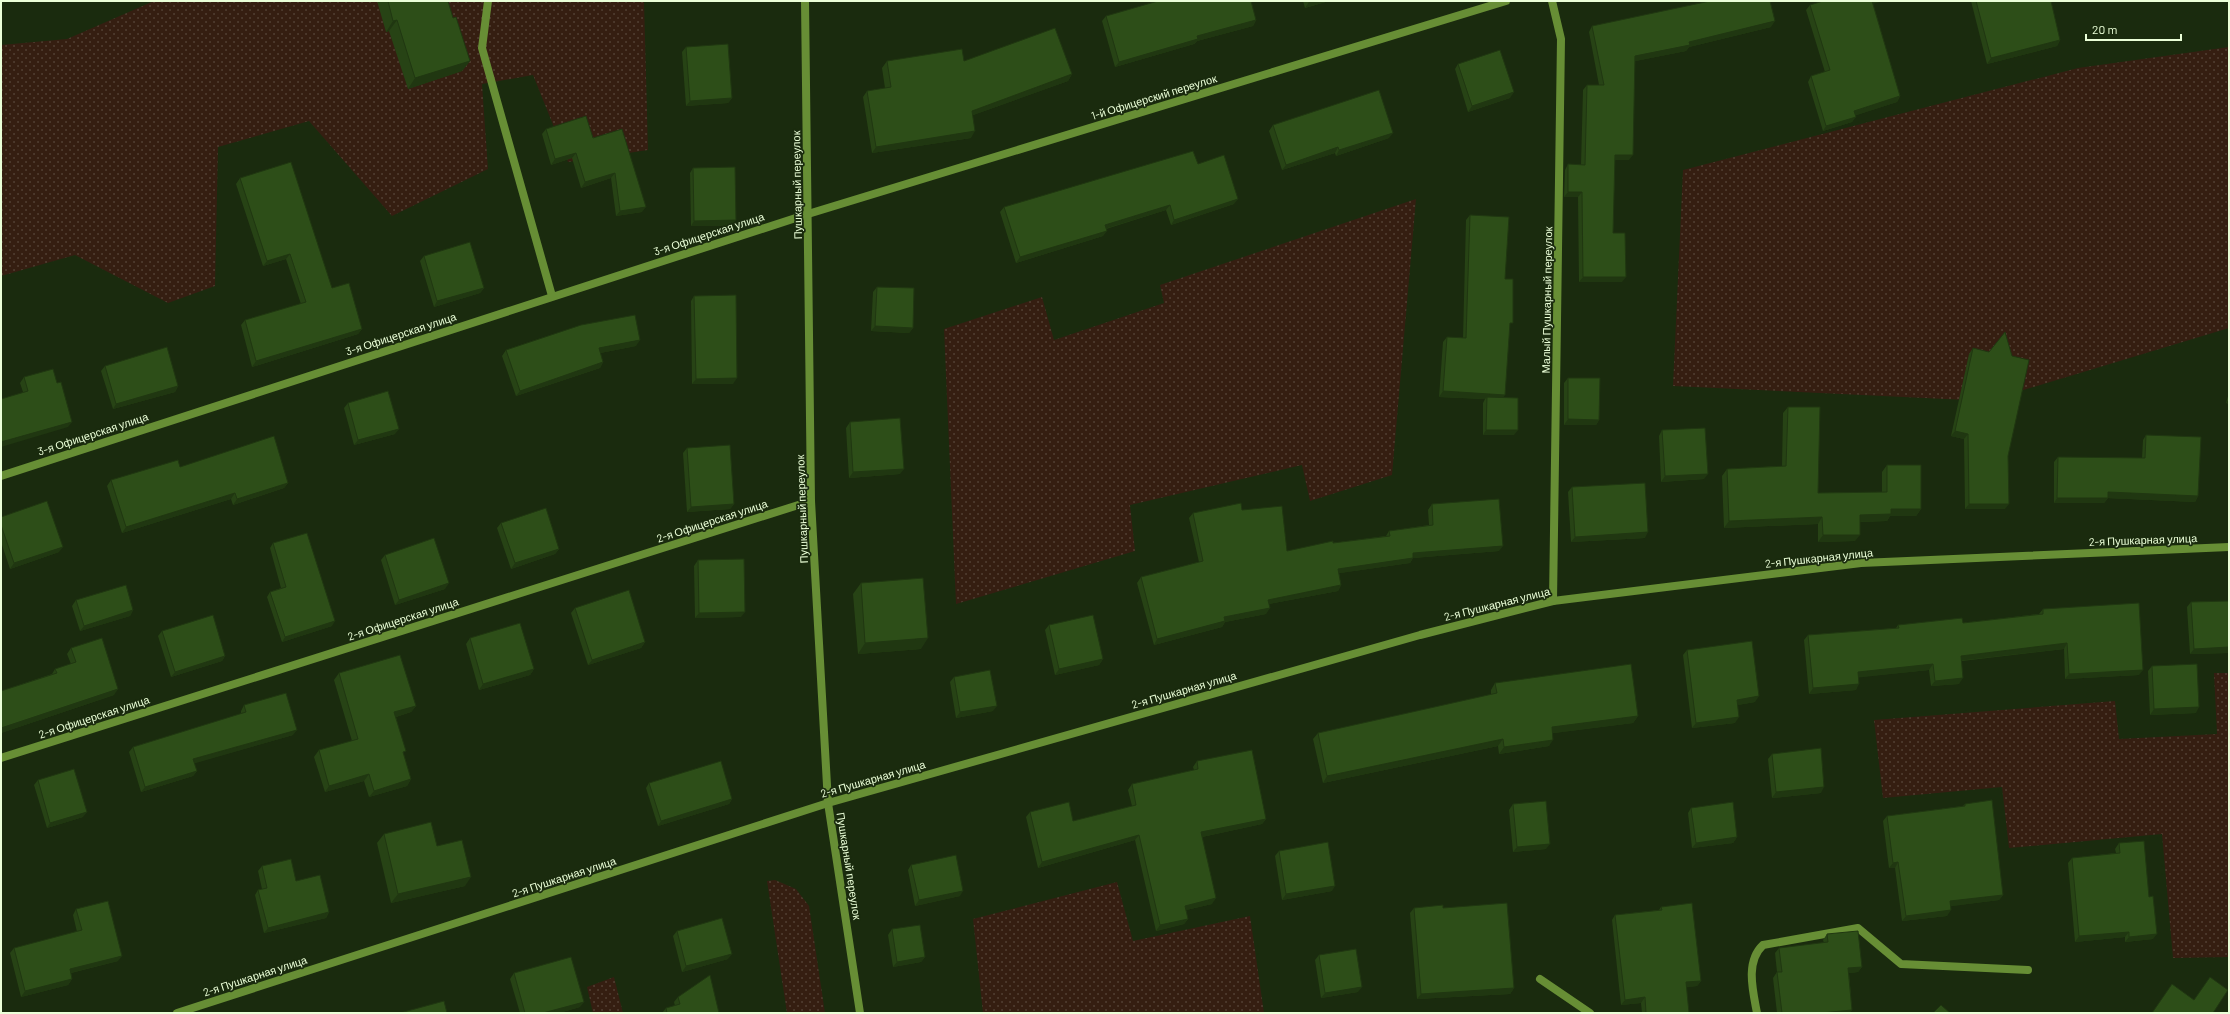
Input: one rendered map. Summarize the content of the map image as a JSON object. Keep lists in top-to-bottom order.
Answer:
{
  "streets": {
    "street": [
      "1-й Офицерский переулок",
      "Пушкарный переулок",
      "3-я Офицерская улица",
      "Малый Пушкарный переулок",
      "2-я Офицерская улица",
      "2-я Пушкарная улица"
    ]
  },
  "crossings": [
    ["1-й Офицерский переулок", "Пушкарный переулок"],
    ["1-й Офицерский переулок", "3-я Офицерская улица"],
    ["Пушкарный переулок", "3-я Офицерская улица"],
    ["Пушкарный переулок", "2-я Офицерская улица"],
    ["Пушкарный переулок", "2-я Пушкарная улица"],
    ["Малый Пушкарный переулок", "2-я Пушкарная улица"]
  ],
  "scale_bar": "20 m"
}
